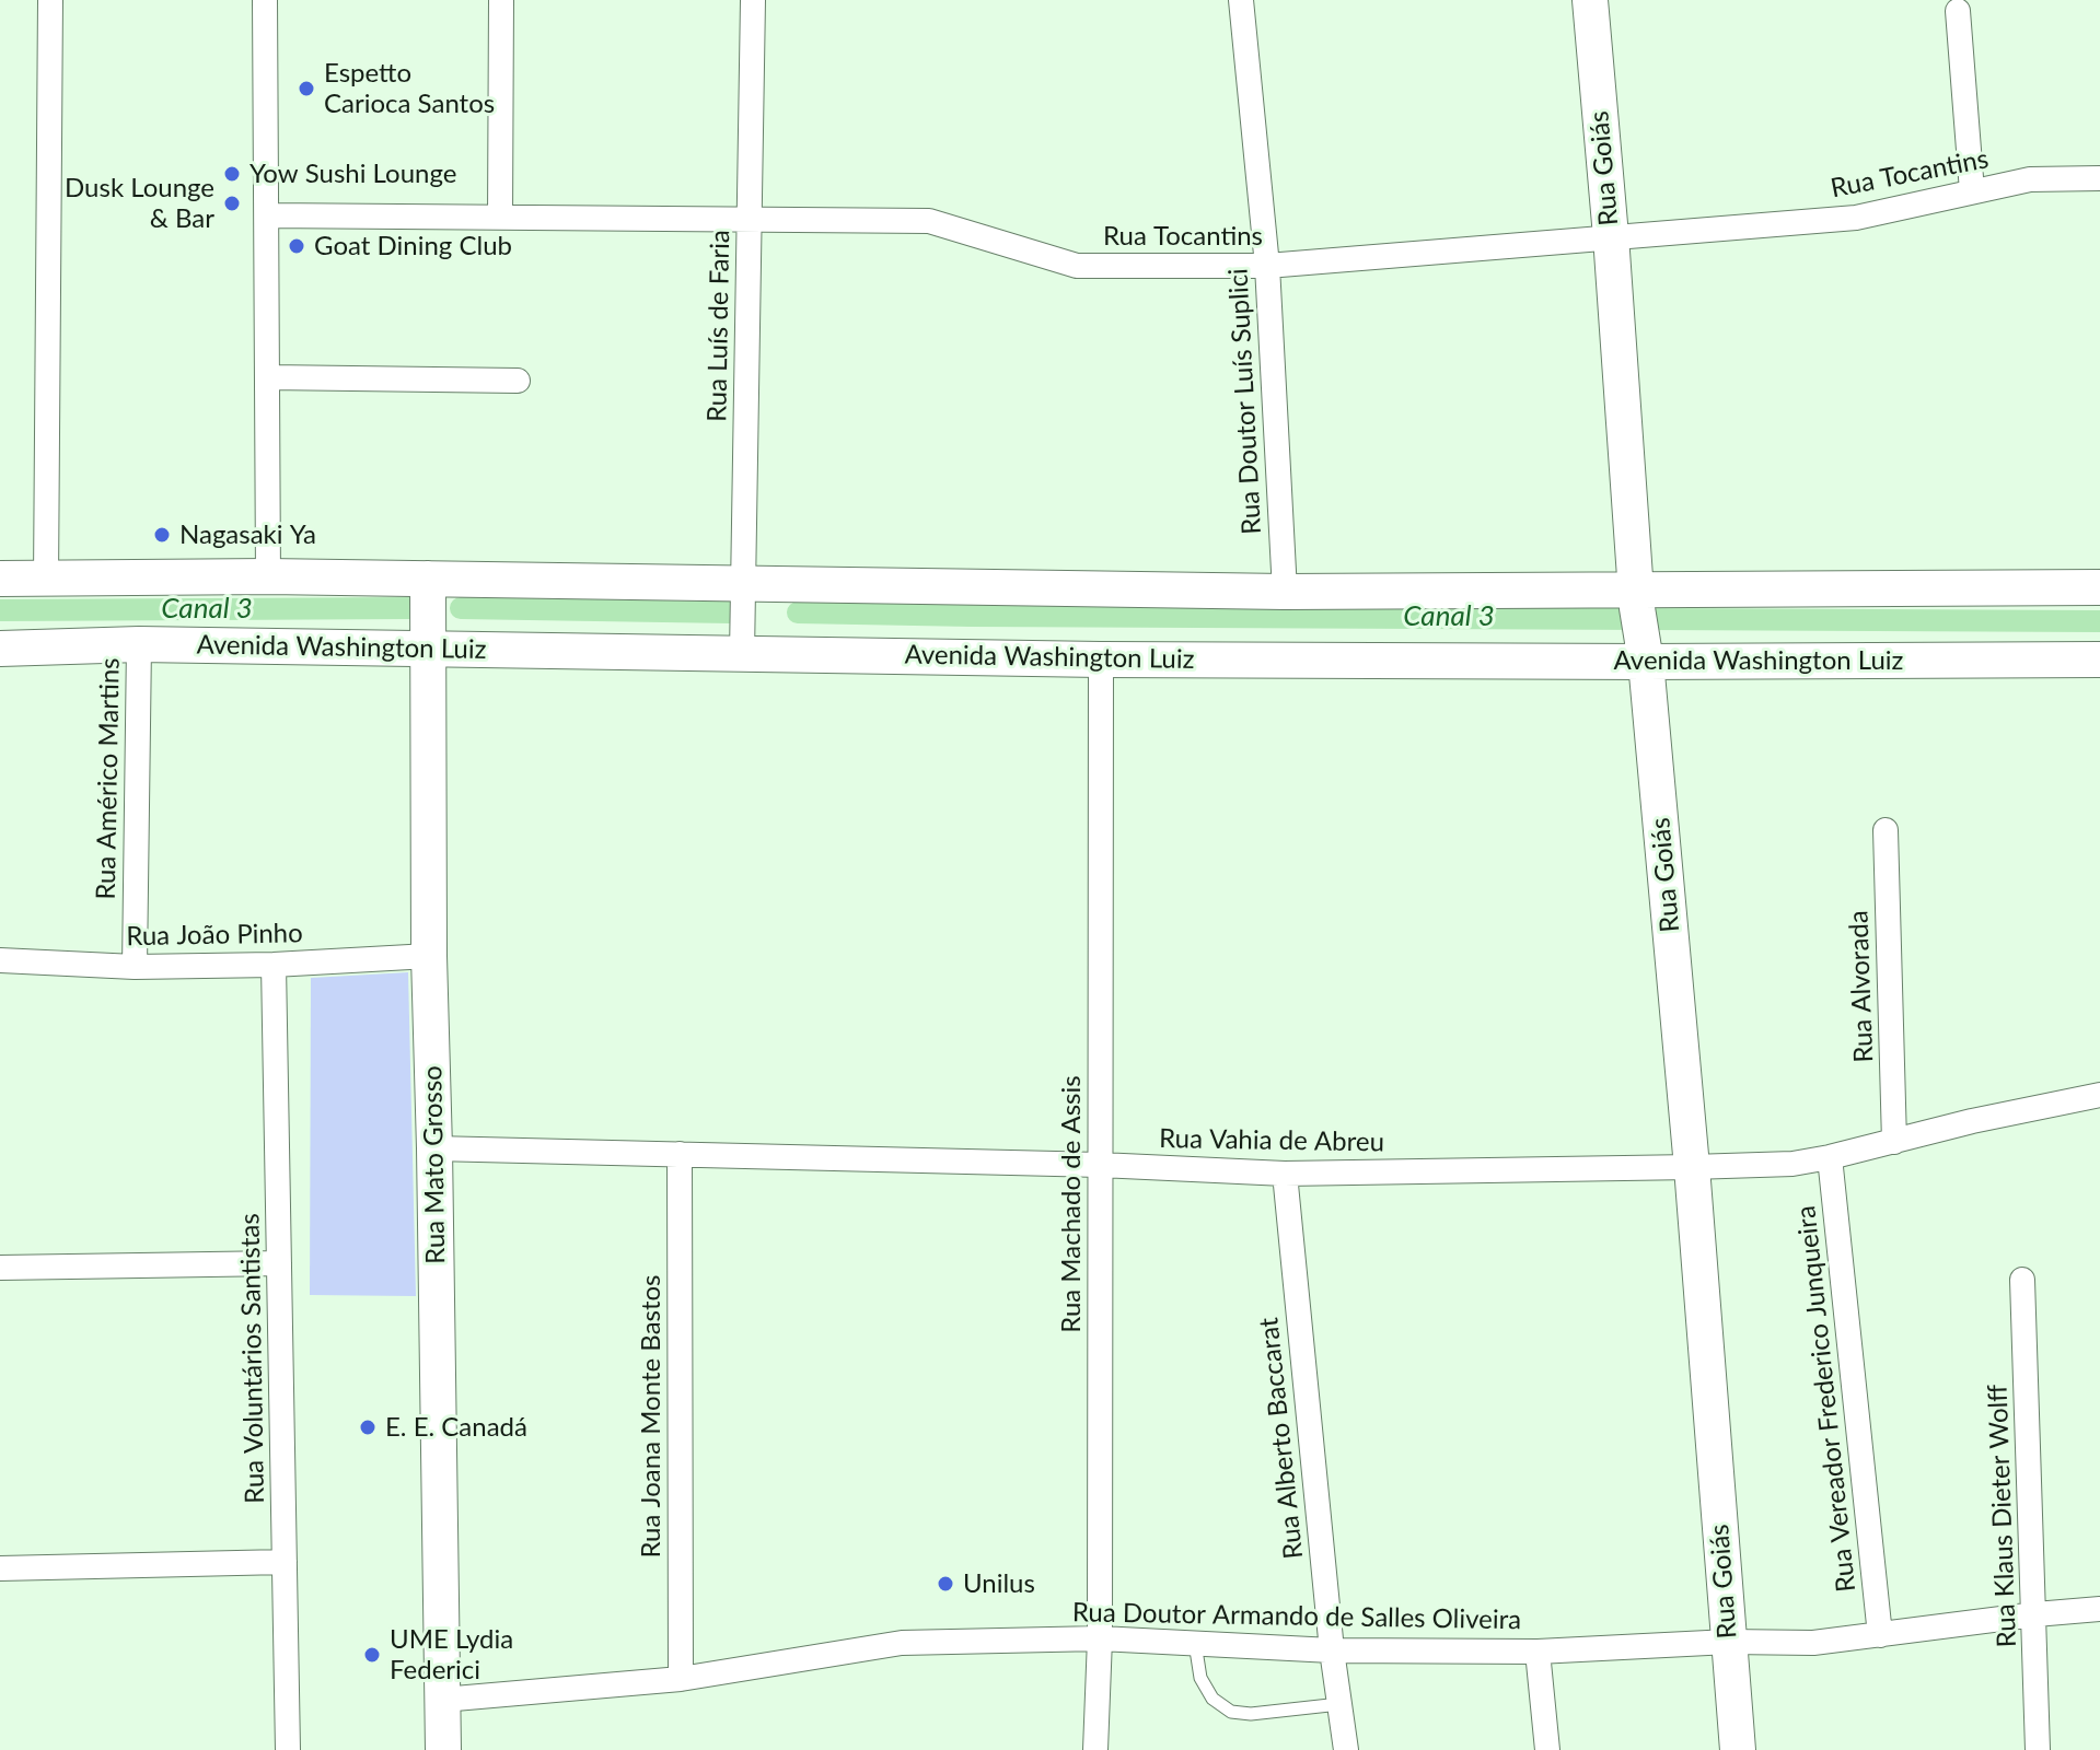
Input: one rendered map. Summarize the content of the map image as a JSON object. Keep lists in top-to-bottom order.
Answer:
{
  "streets": {
    "main road": ["Rua Goiás", "Avenida Washington Luiz", "Rua Mato Grosso"],
    "street": [
      "Rua Tocantins",
      "Rua Luís de Faria",
      "Rua Doutor Luís Suplici",
      "Rua Américo Martins",
      "Rua João Pinho",
      "Rua Alvorada",
      "Rua Vahia de Abreu",
      "Rua Machado de Assis",
      "Rua Voluntários Santistas",
      "Rua Vereador Frederico Junqueira",
      "Rua Joana Monte Bastos",
      "Rua Alberto Baccarat",
      "Rua Klaus Dieter Wolff",
      "Rua Doutor Armando de Salles Oliveira"
    ]
  },
  "crossings": [
    ["Rua Goiás", "Rua Tocantins"],
    ["Rua Goiás", "Avenida Washington Luiz"],
    ["Rua Goiás", "Rua Vahia de Abreu"],
    ["Rua Goiás", "Rua Doutor Armando de Salles Oliveira"],
    ["Rua Tocantins", "Rua Luís de Faria"],
    ["Rua Tocantins", "Rua Doutor Luís Suplici"],
    ["Rua Luís de Faria", "Avenida Washington Luiz"],
    ["Rua Doutor Luís Suplici", "Avenida Washington Luiz"],
    ["Avenida Washington Luiz", "Rua Américo Martins"],
    ["Avenida Washington Luiz", "Rua Mato Grosso"],
    ["Avenida Washington Luiz", "Rua Machado de Assis"],
    ["Rua Américo Martins", "Rua João Pinho"],
    ["Rua João Pinho", "Rua Mato Grosso"],
    ["Rua João Pinho", "Rua Voluntários Santistas"],
    ["Rua Alvorada", "Rua Vahia de Abreu"],
    ["Rua Vahia de Abreu", "Rua Mato Grosso"],
    ["Rua Vahia de Abreu", "Rua Machado de Assis"],
    ["Rua Vahia de Abreu", "Rua Vereador Frederico Junqueira"],
    ["Rua Vahia de Abreu", "Rua Joana Monte Bastos"],
    ["Rua Vahia de Abreu", "Rua Alberto Baccarat"],
    ["Rua Mato Grosso", "Rua Doutor Armando de Salles Oliveira"],
    ["Rua Machado de Assis", "Rua Doutor Armando de Salles Oliveira"],
    ["Rua Vereador Frederico Junqueira", "Rua Doutor Armando de Salles Oliveira"],
    ["Rua Joana Monte Bastos", "Rua Doutor Armando de Salles Oliveira"],
    ["Rua Alberto Baccarat", "Rua Doutor Armando de Salles Oliveira"],
    ["Rua Klaus Dieter Wolff", "Rua Doutor Armando de Salles Oliveira"]
  ],
  "water": ["Canal 3"],
  "places": [
    "Espetto Carioca Santos",
    "Yow Sushi Lounge",
    "Dusk Lounge & Bar",
    "Goat Dining Club",
    "Nagasaki Ya",
    "E. E. Canadá",
    "Unilus",
    "UME Lydia Federici"
  ]
}
